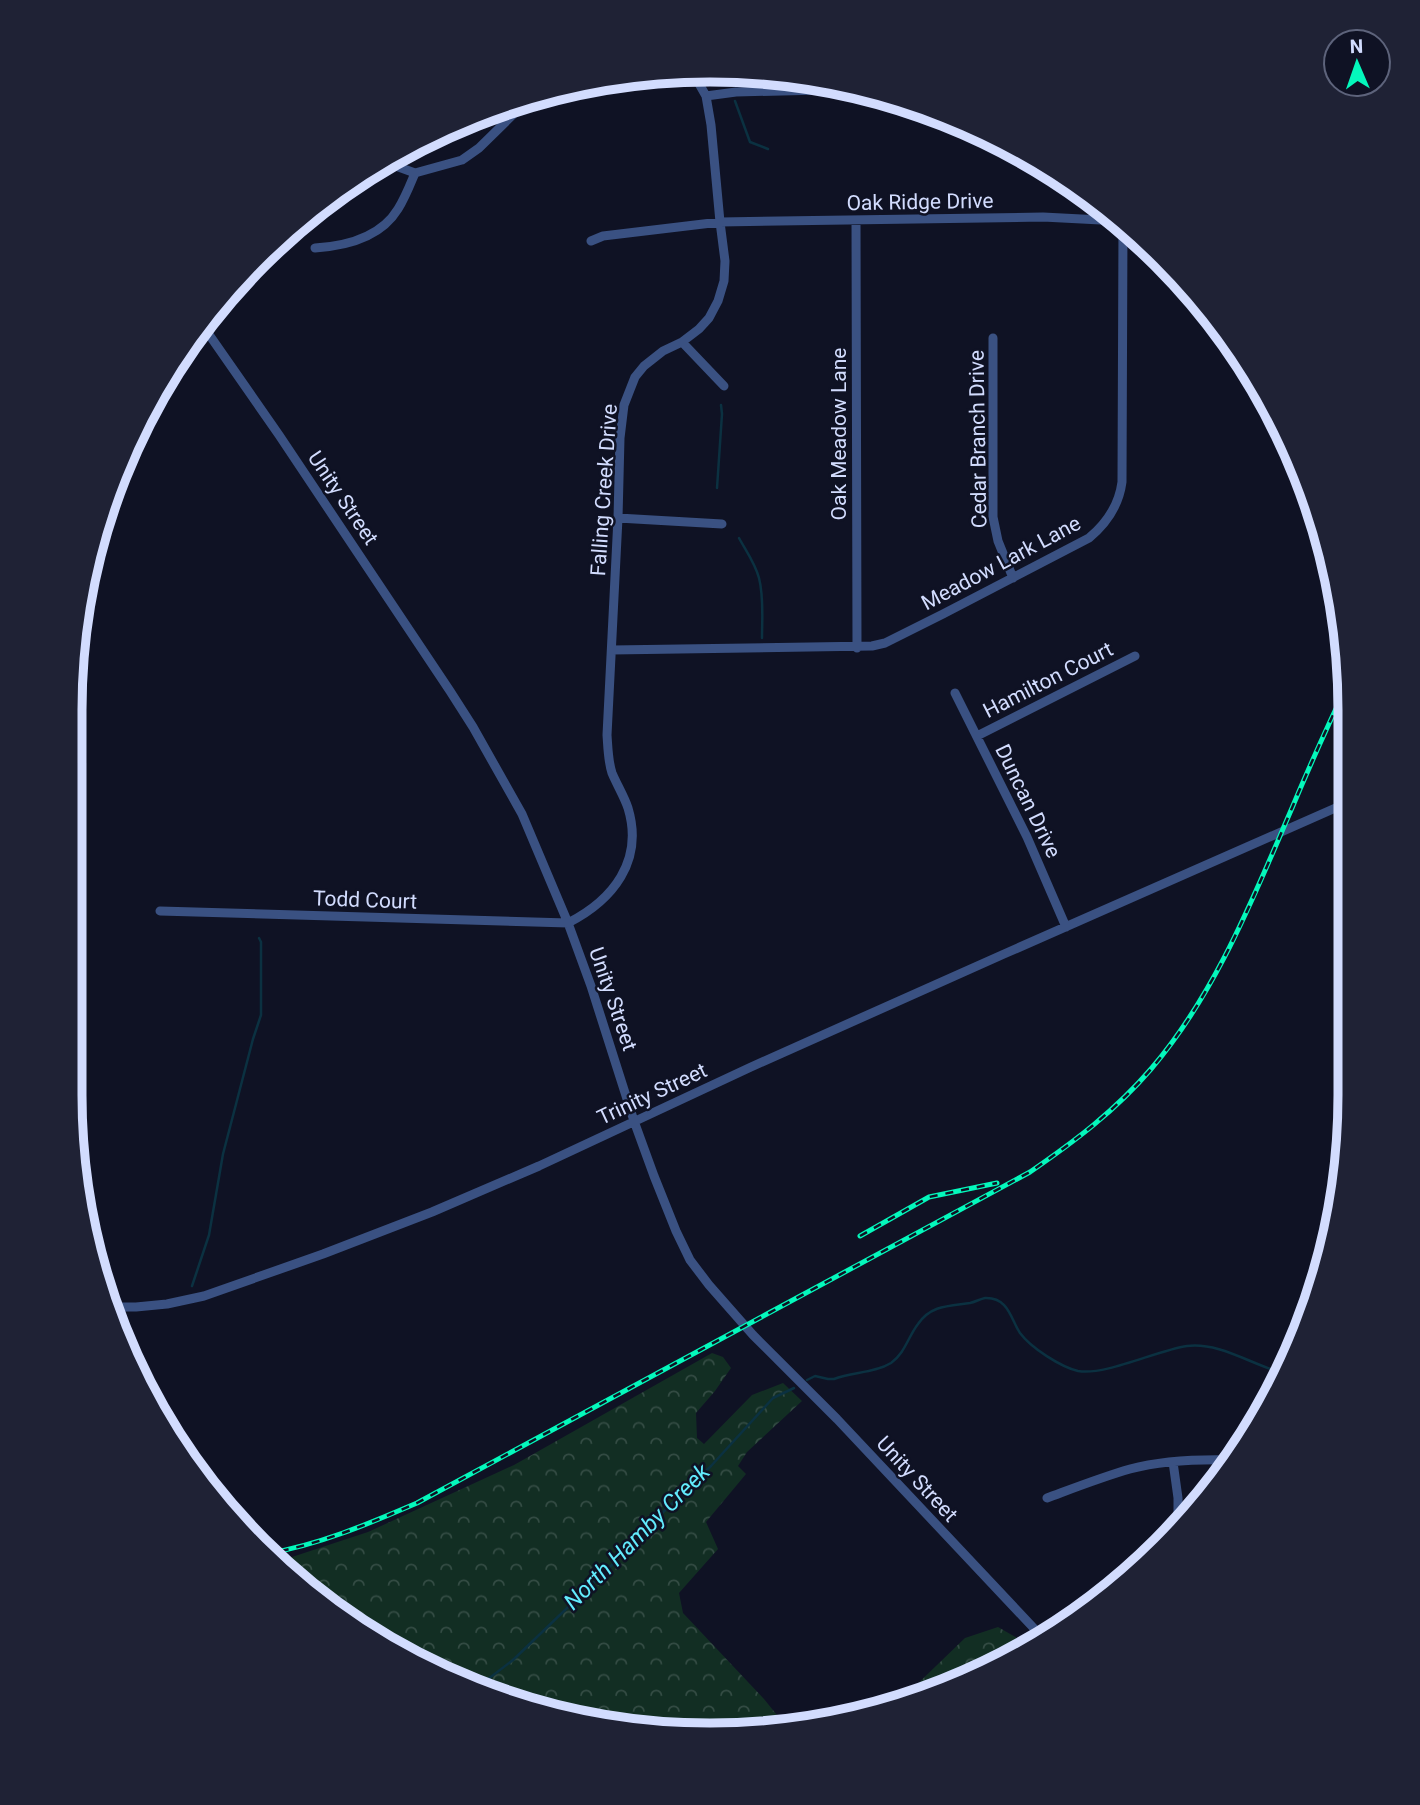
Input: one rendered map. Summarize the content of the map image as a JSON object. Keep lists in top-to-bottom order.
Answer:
{
  "streets": {
    "street": [
      "Oak Ridge Drive",
      "Oak Meadow Lane",
      "Cedar Branch Drive",
      "Falling Creek Drive",
      "Unity Street",
      "Meadow Lark Lane",
      "Hamilton Court",
      "Duncan Drive",
      "Todd Court",
      "Trinity Street"
    ]
  },
  "crossings": [
    ["Oak Ridge Drive", "Oak Meadow Lane"],
    ["Oak Ridge Drive", "Falling Creek Drive"],
    ["Oak Meadow Lane", "Meadow Lark Lane"],
    ["Cedar Branch Drive", "Meadow Lark Lane"],
    ["Falling Creek Drive", "Unity Street"],
    ["Falling Creek Drive", "Meadow Lark Lane"],
    ["Falling Creek Drive", "Todd Court"],
    ["Unity Street", "Todd Court"],
    ["Unity Street", "Trinity Street"],
    ["Hamilton Court", "Duncan Drive"],
    ["Duncan Drive", "Trinity Street"]
  ],
  "water": ["North Hamby Creek"],
  "north": "top"
}
